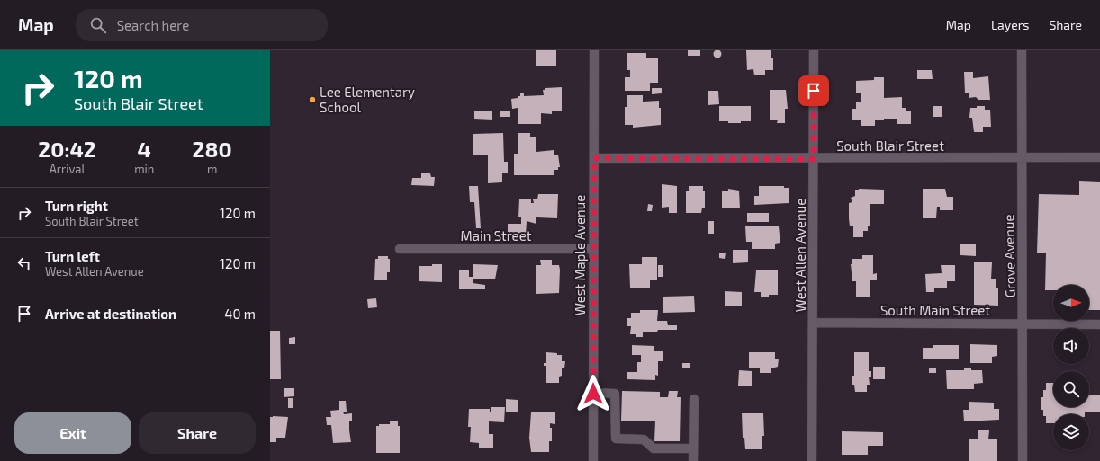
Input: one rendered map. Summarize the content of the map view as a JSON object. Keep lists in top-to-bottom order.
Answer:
{
  "streets": {
    "street": [
      "South Blair Street",
      "Main Street",
      "West Maple Avenue",
      "West Allen Avenue",
      "Grove Avenue",
      "South Main Street"
    ]
  },
  "crossings": [
    ["South Blair Street", "West Maple Avenue"],
    ["South Blair Street", "West Allen Avenue"],
    ["South Blair Street", "Grove Avenue"],
    ["Main Street", "West Maple Avenue"],
    ["West Allen Avenue", "South Main Street"],
    ["Grove Avenue", "South Main Street"]
  ],
  "places": ["Lee Elementary School"],
  "north": "right",
  "page": {
    "header": "Map",
    "search": "Search here",
    "nav": ["Map", "Layers", "Share"],
    "turn": ["120 m", "South Blair Street"],
    "eta": [
      "20:42",
      "Arrival",
      "4",
      "min",
      "280",
      "m"
    ],
    "list": [
      {
        "name": "Turn right",
        "note": "South Blair Street",
        "value": "120 m"
      },
      {
        "name": "Turn left",
        "note": "West Allen Avenue",
        "value": "120 m"
      },
      {
        "name": "Arrive at destination",
        "value": "40 m"
      }
    ],
    "buttons": ["Exit", "Share"]
  }
}
